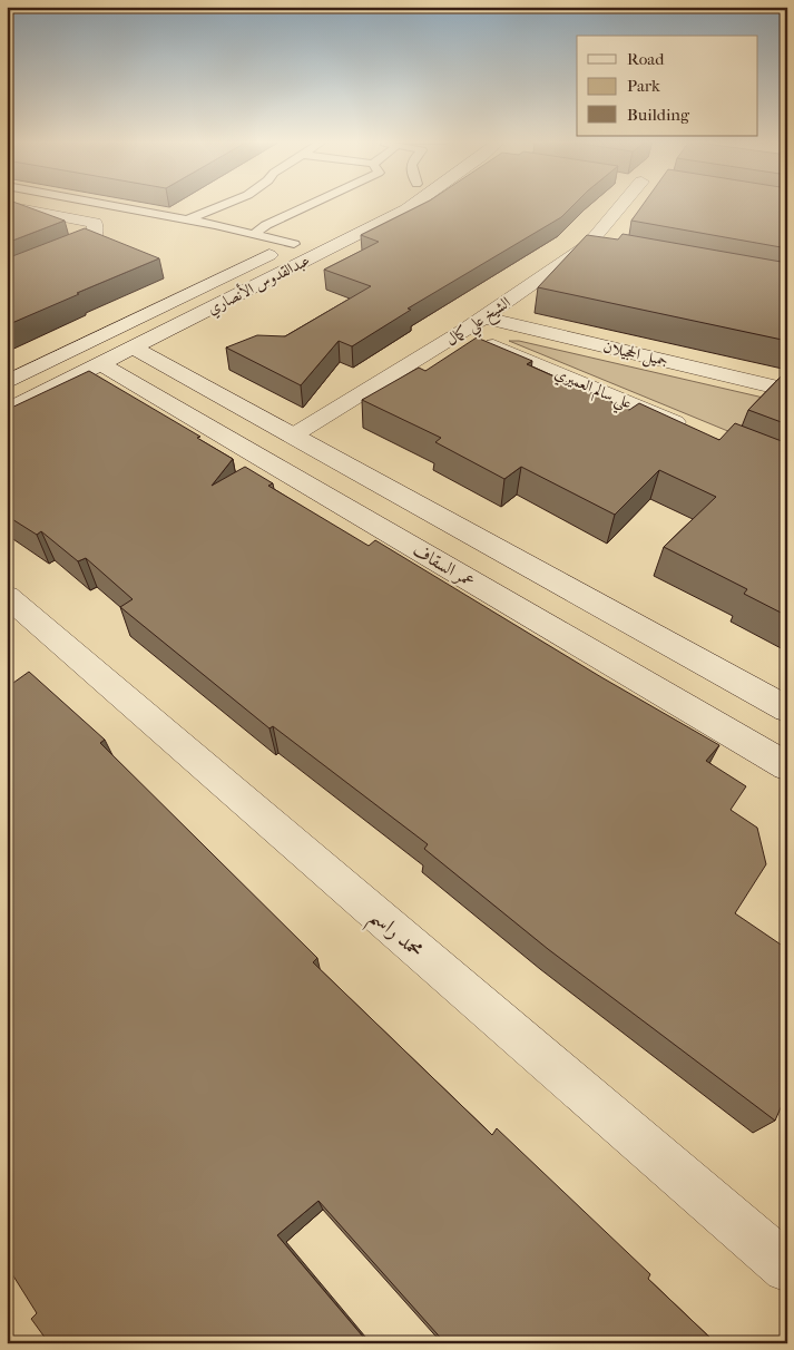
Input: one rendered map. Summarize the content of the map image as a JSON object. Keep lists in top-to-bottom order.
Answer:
{
  "streets": {
    "street": [
      "عبدالقدوس الأنصاري",
      "الشيخ علي كمال",
      "جميل الحجيلان",
      "علي سالم العميري",
      "عمر السقاف",
      "محمد راسم"
    ]
  },
  "crossings": [
    ["عبدالقدوس الأنصاري", "عمر السقاف"],
    ["الشيخ علي كمال", "جميل الحجيلان"],
    ["الشيخ علي كمال", "علي سالم العميري"]
  ],
  "legend": ["Road", "Park", "Building"]
}
